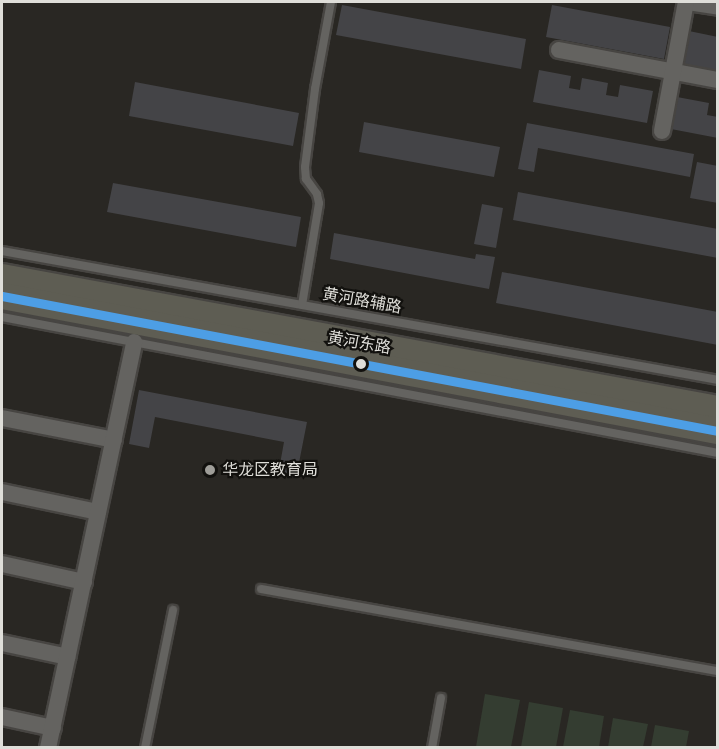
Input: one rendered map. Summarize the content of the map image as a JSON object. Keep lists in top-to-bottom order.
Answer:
{
  "streets": {
    "main road": ["黄河东路"],
    "lane": ["黄河路辅路"]
  },
  "places": ["华龙区教育局"]
}
